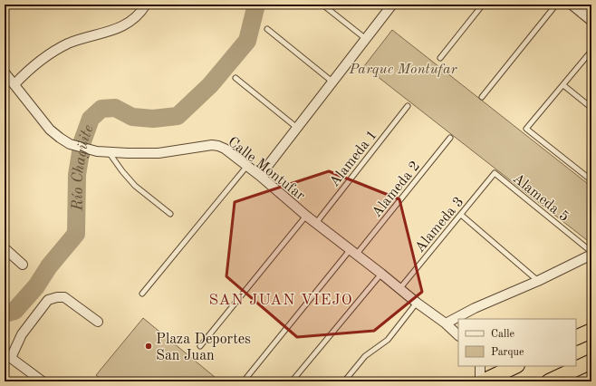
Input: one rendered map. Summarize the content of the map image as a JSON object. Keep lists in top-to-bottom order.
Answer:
{
  "streets": {
    "street": ["Calle Montufar"],
    "lane": [
      "Alameda 1",
      "Alameda 2",
      "Alameda 5",
      "Alameda 3"
    ]
  },
  "crossings": [
    ["Alameda 1", "Calle Montufar"],
    ["Calle Montufar", "Alameda 2"],
    ["Calle Montufar", "Alameda 3"],
    ["Alameda 5", "Alameda 3"]
  ],
  "districts": ["SAN JUAN VIEJO"],
  "water": ["Río Chagüite"],
  "parks": ["Parque Montufar"],
  "places": ["Plaza Deportes San Juan"],
  "legend": ["Calle", "Parque"]
}
